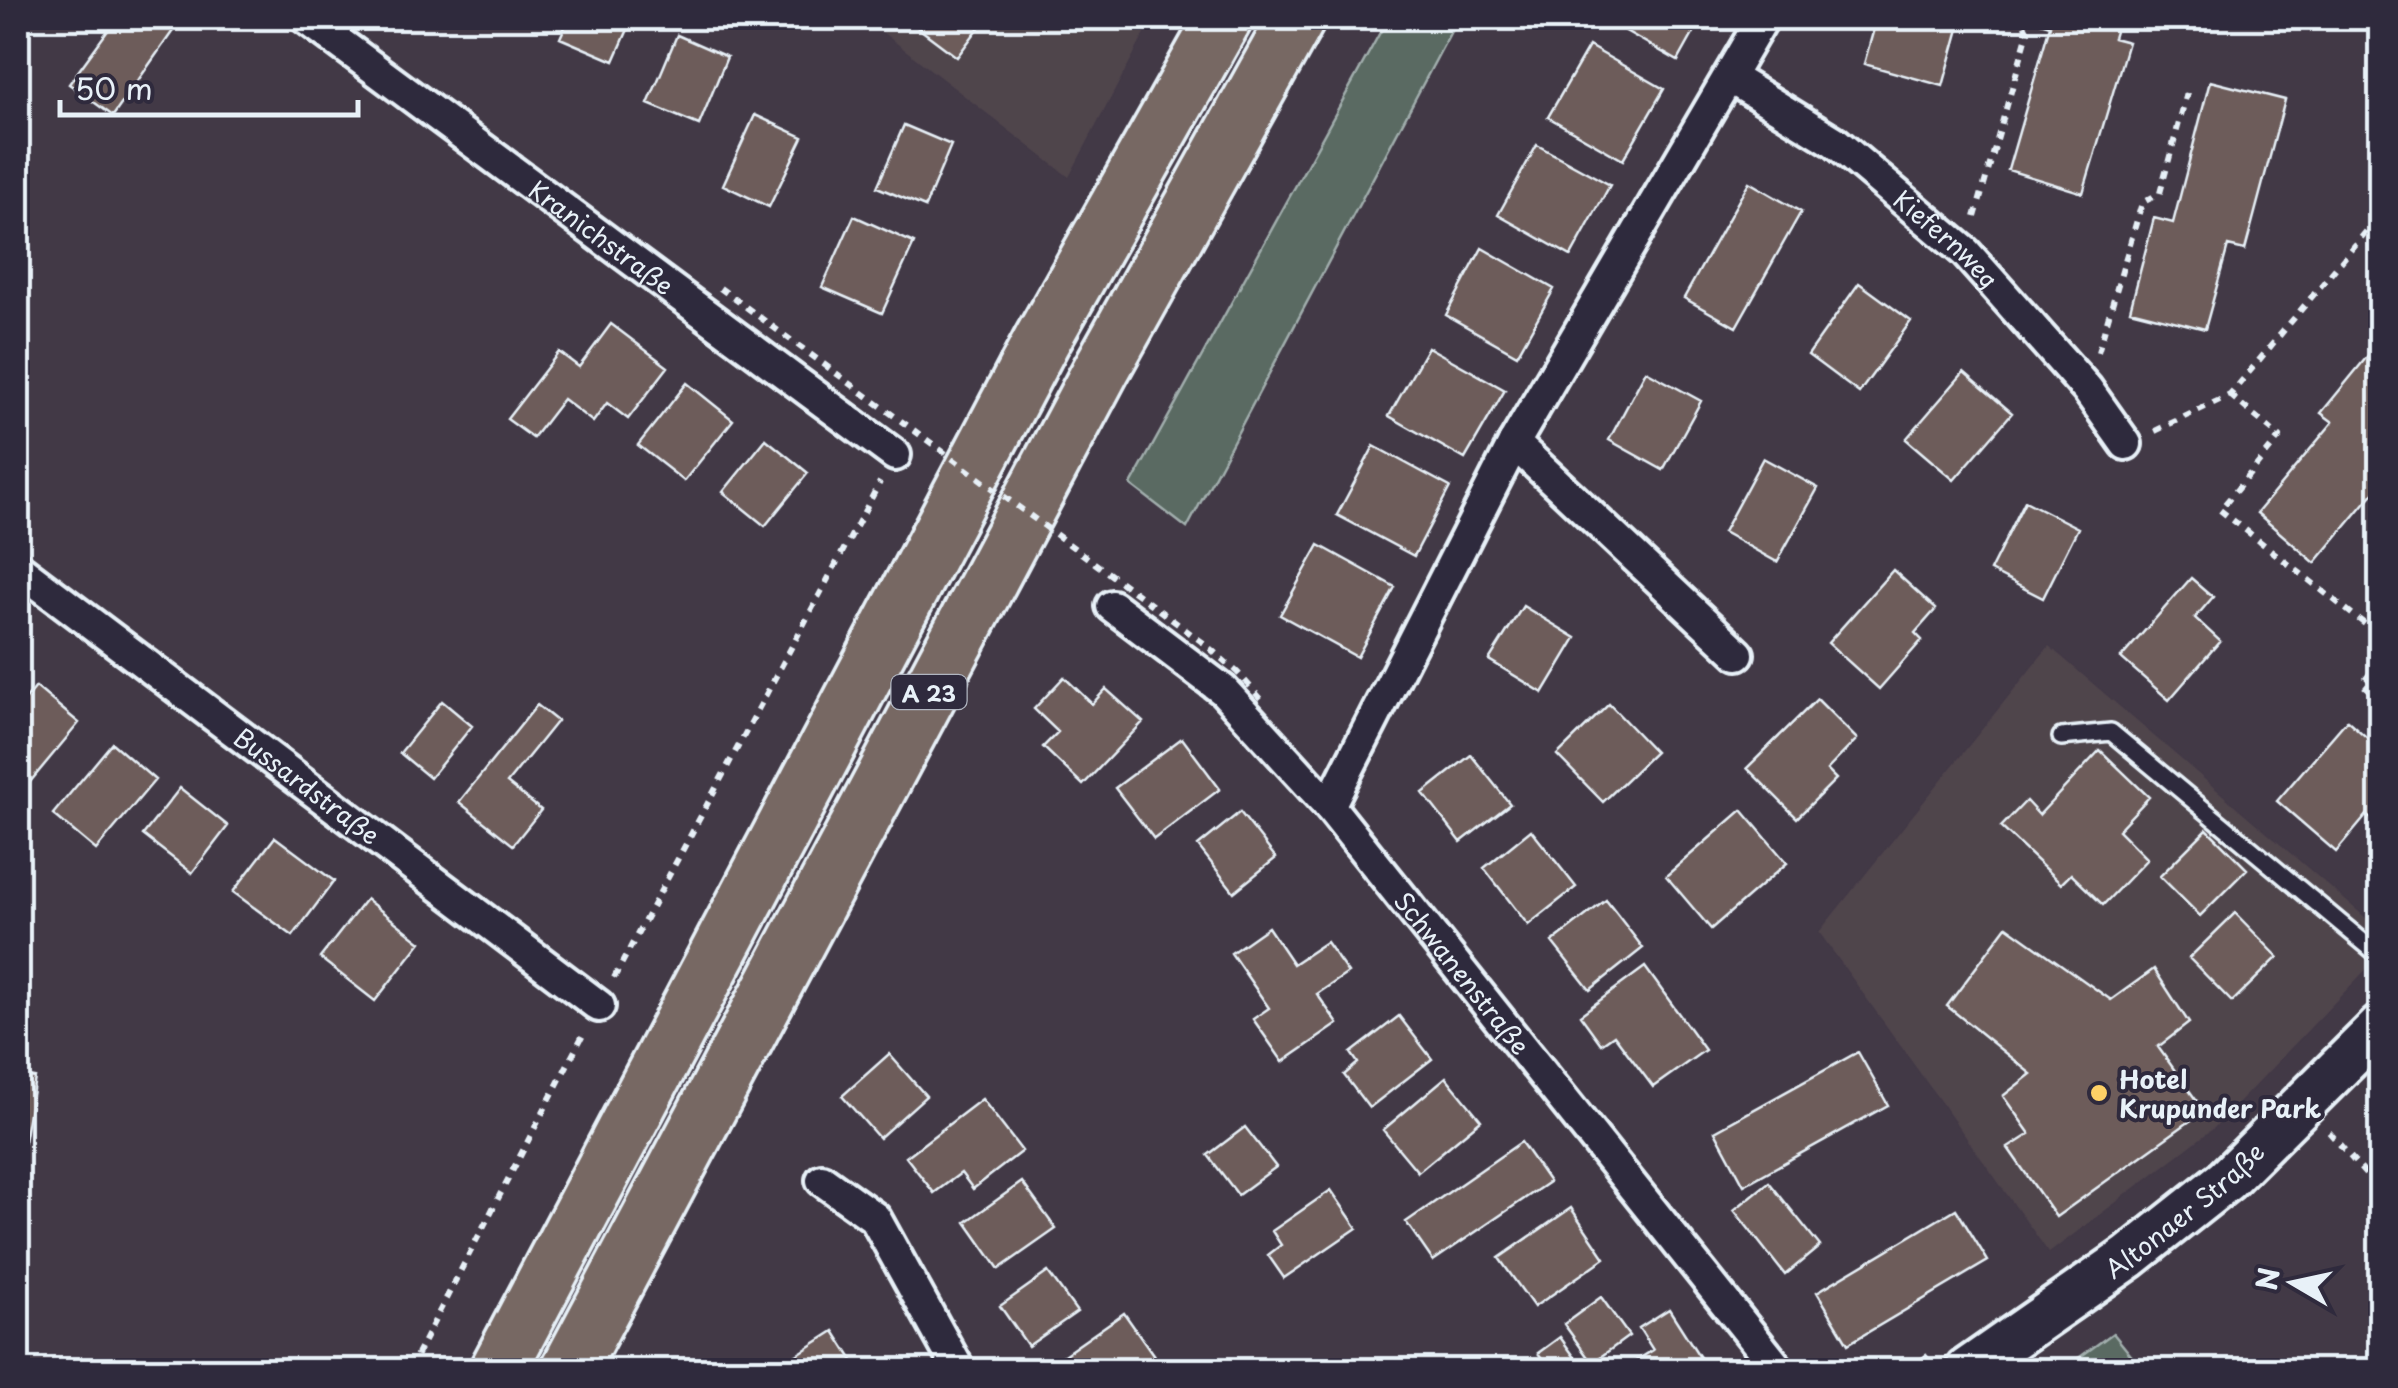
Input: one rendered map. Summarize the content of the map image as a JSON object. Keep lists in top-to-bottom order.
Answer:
{
  "streets": {
    "highway": ["A 23"],
    "main road": ["Altonaer Straße"],
    "street": [
      "Kranichstraße",
      "Kiefernweg",
      "Bussardstraße",
      "Schwanenstraße"
    ]
  },
  "places": ["Hotel Krupunder Park"],
  "scale_bar": "50 m",
  "north": "left"
}
